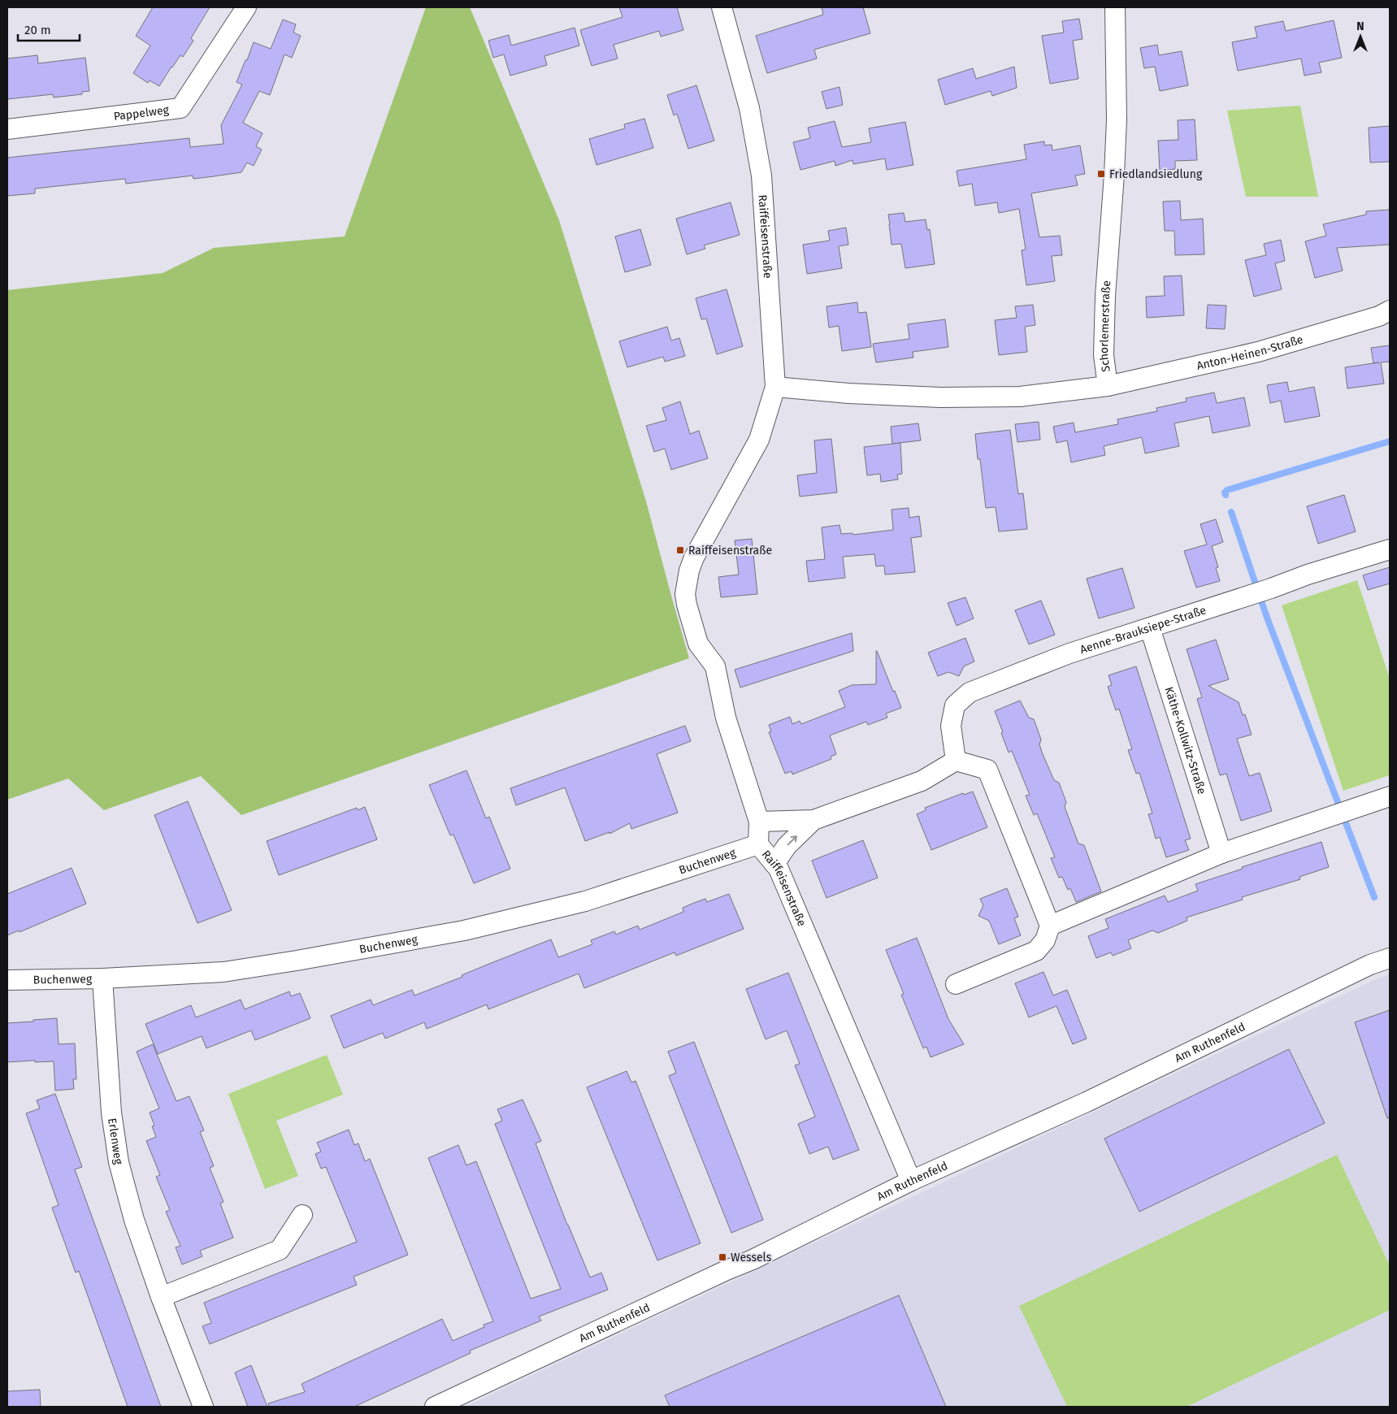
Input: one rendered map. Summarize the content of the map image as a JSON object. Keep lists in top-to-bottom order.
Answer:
{
  "streets": {
    "street": [
      "Pappelweg",
      "Raiffeisenstraße",
      "Schorlemerstraße",
      "Anton-Heinen-Straße",
      "Aenne-Brauksiepe-Straße",
      "Käthe-Kollwitz-Straße",
      "Buchenweg",
      "Am Ruthenfeld",
      "Erlenweg"
    ]
  },
  "crossings": [
    ["Raiffeisenstraße", "Schorlemerstraße"],
    ["Raiffeisenstraße", "Buchenweg"],
    ["Raiffeisenstraße", "Am Ruthenfeld"],
    ["Schorlemerstraße", "Anton-Heinen-Straße"],
    ["Aenne-Brauksiepe-Straße", "Käthe-Kollwitz-Straße"],
    ["Buchenweg", "Erlenweg"]
  ],
  "places": {
    "transit": ["Friedlandsiedlung", "Raiffeisenstraße", "Wessels"]
  },
  "scale_bar": "20 m",
  "north": "top"
}
